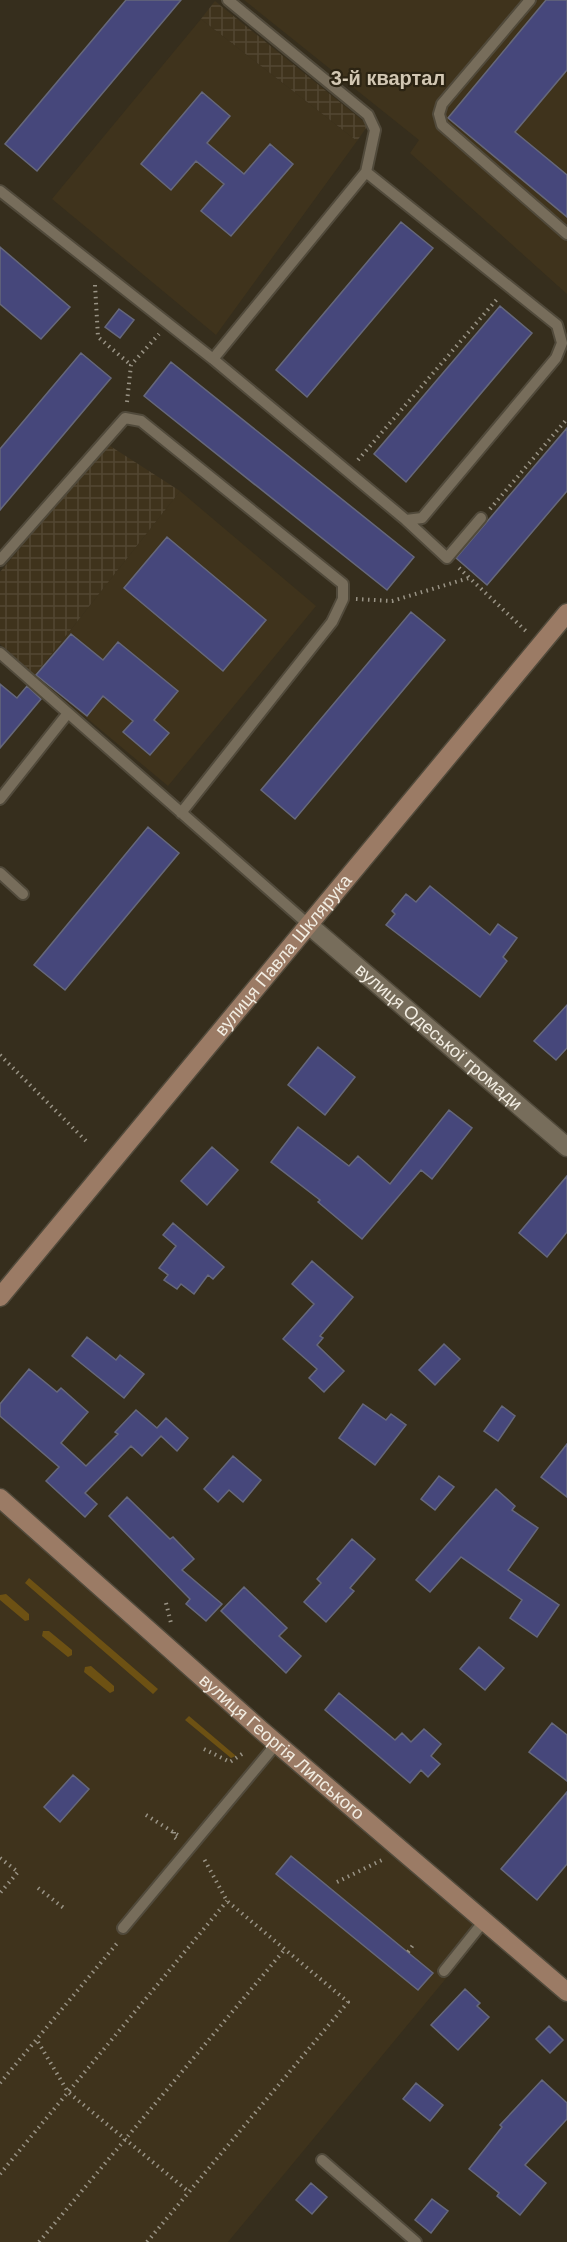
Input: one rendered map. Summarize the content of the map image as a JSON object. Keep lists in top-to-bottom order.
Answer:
{
  "streets": {
    "street": ["вулиця Павла Шклярука", "вулиця Одеської громади", "вулиця Георгія Липського"]
  },
  "crossings": [
    ["вулиця Павла Шклярука", "вулиця Одеської громади"]
  ],
  "districts": ["3-й квартал"]
}
